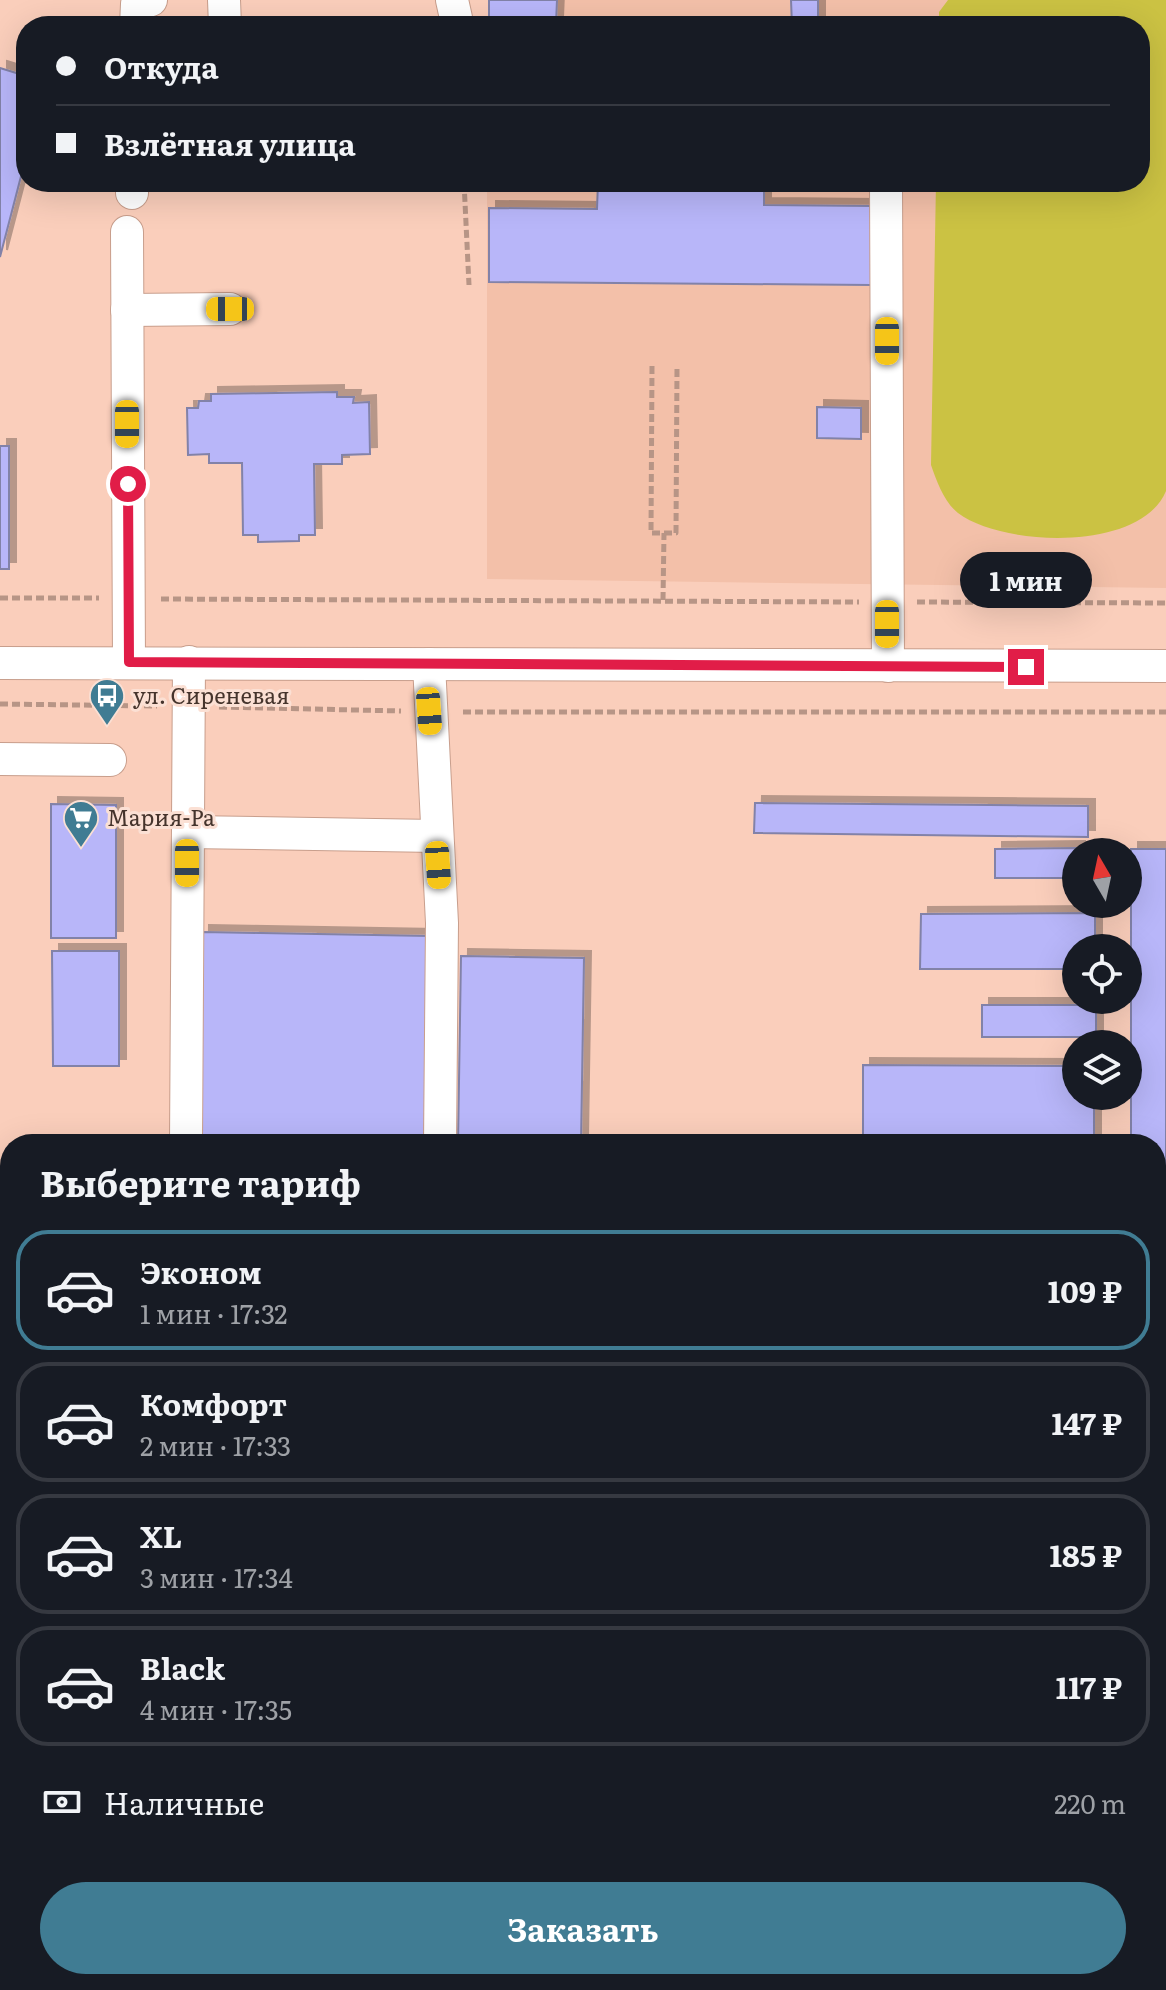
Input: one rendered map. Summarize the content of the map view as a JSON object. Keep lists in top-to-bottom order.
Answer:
{
  "places": {
    "bus stop": ["ул. Сиреневая"],
    "supermarket": ["Мария-Ра"]
  },
  "north": "top",
  "page": {
    "banner": ["Откуда", "Взлётная улица"],
    "bubble": "1 мин",
    "heading": "Выберите тариф",
    "list": [
      {
        "name": "Эконом",
        "note": "1 мин · 17:32",
        "value": "109 ₽"
      },
      {
        "name": "Комфорт",
        "note": "2 мин · 17:33",
        "value": "147 ₽"
      },
      {
        "name": "XL",
        "note": "3 мин · 17:34",
        "value": "185 ₽"
      },
      {
        "name": "Black",
        "note": "4 мин · 17:35",
        "value": "117 ₽"
      }
    ],
    "pay": ["Наличные", "220 m"],
    "buttons": "Заказать"
  }
}
